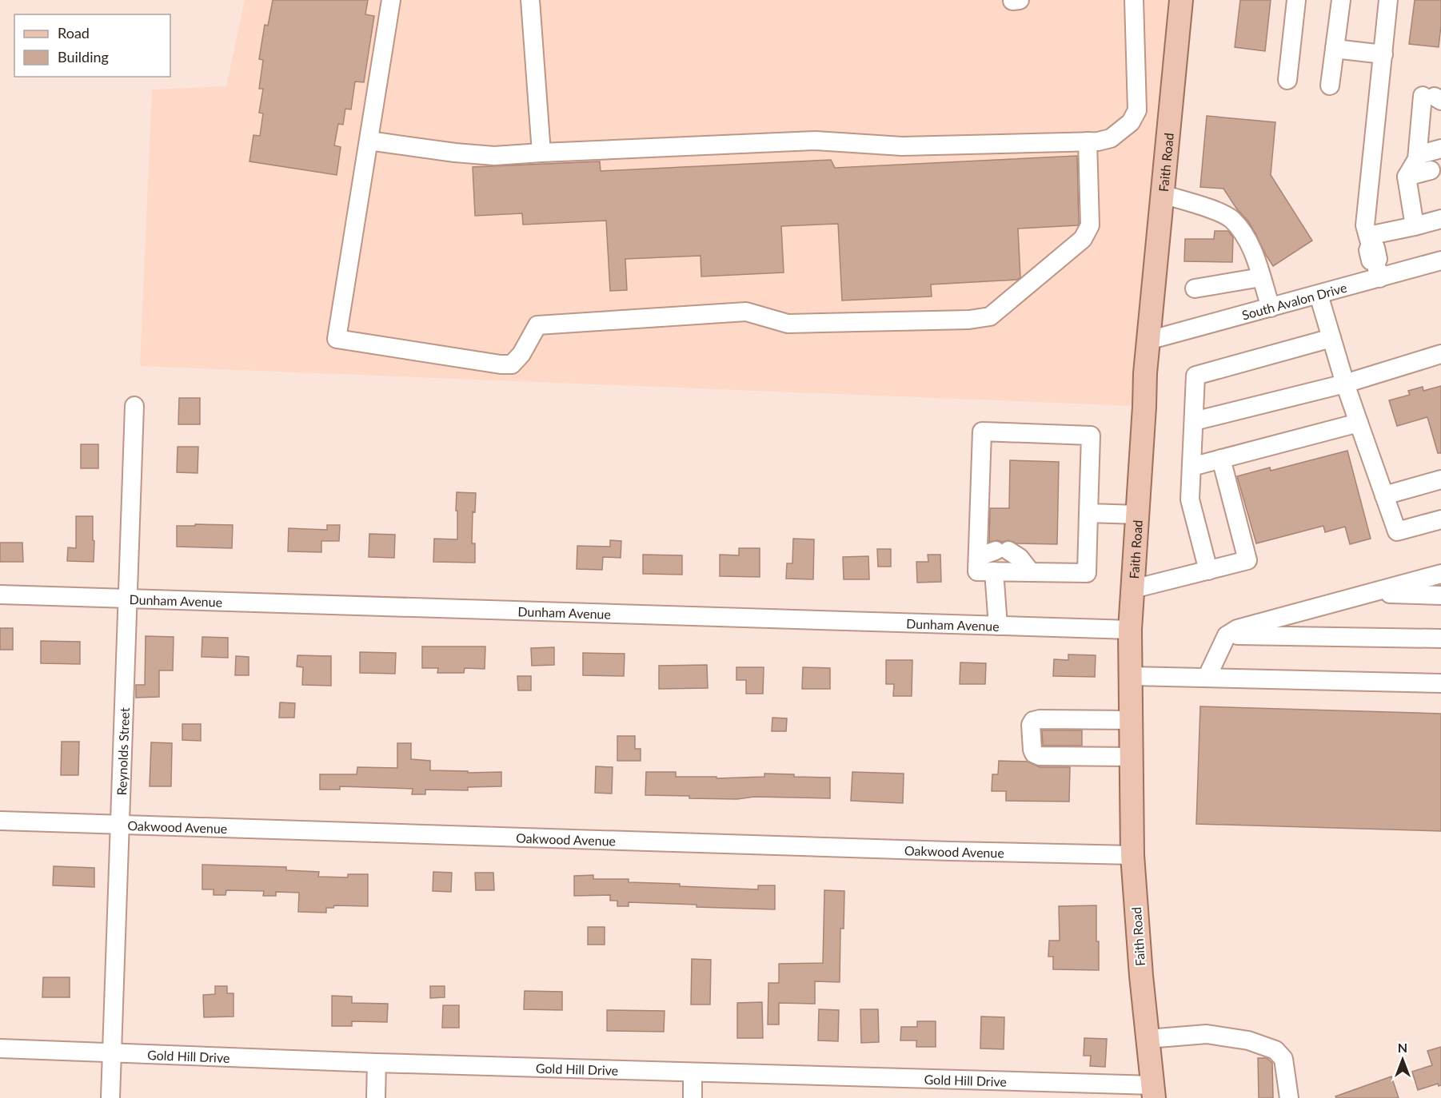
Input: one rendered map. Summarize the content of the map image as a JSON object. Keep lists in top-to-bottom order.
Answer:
{
  "streets": {
    "main road": ["Faith Road"],
    "street": [
      "South Avalon Drive",
      "Dunham Avenue",
      "Reynolds Street",
      "Oakwood Avenue",
      "Gold Hill Drive"
    ]
  },
  "crossings": [
    ["Faith Road", "South Avalon Drive"],
    ["Faith Road", "Dunham Avenue"],
    ["Faith Road", "Oakwood Avenue"],
    ["Faith Road", "Gold Hill Drive"],
    ["Dunham Avenue", "Reynolds Street"],
    ["Reynolds Street", "Oakwood Avenue"],
    ["Reynolds Street", "Gold Hill Drive"]
  ],
  "legend": ["Road", "Building"],
  "north": "top"
}
